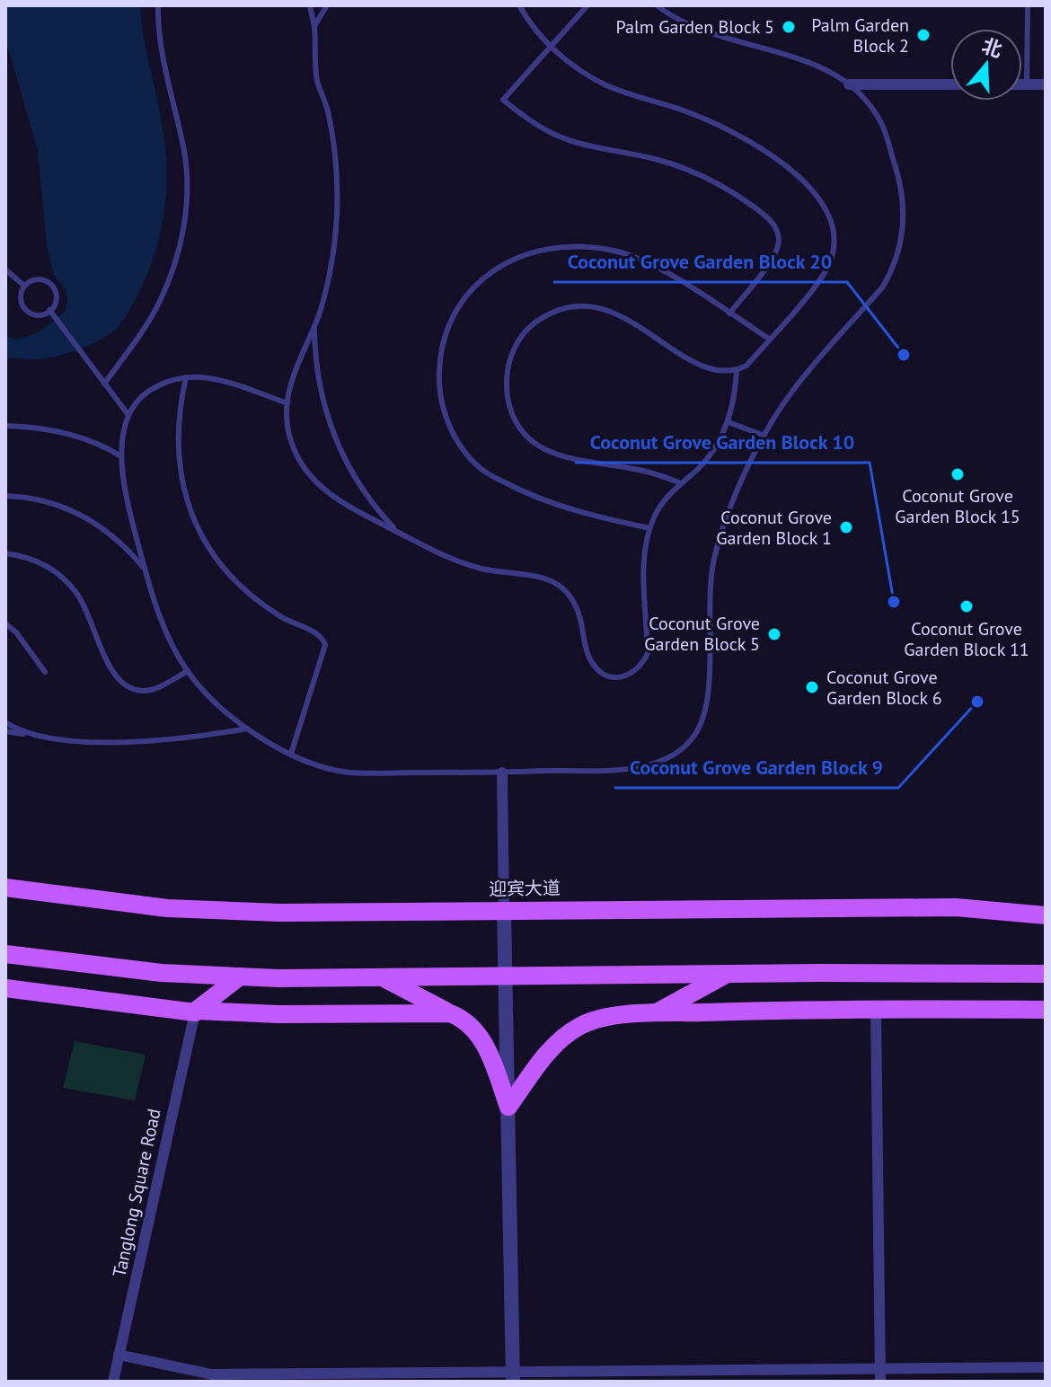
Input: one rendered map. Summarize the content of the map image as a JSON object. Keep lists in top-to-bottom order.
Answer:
{
  "streets": {
    "main road": ["迎宾大道"],
    "street": ["Tanglong Square Road"]
  },
  "places": [
    "Palm Garden Block 5",
    "Palm Garden Block 2",
    "Coconut Grove Garden Block 20",
    "Coconut Grove Garden Block 15",
    "Coconut Grove Garden Block 1",
    "Coconut Grove Garden Block 10",
    "Coconut Grove Garden Block 11",
    "Coconut Grove Garden Block 5",
    "Coconut Grove Garden Block 6",
    "Coconut Grove Garden Block 9"
  ],
  "north": "top"
}
